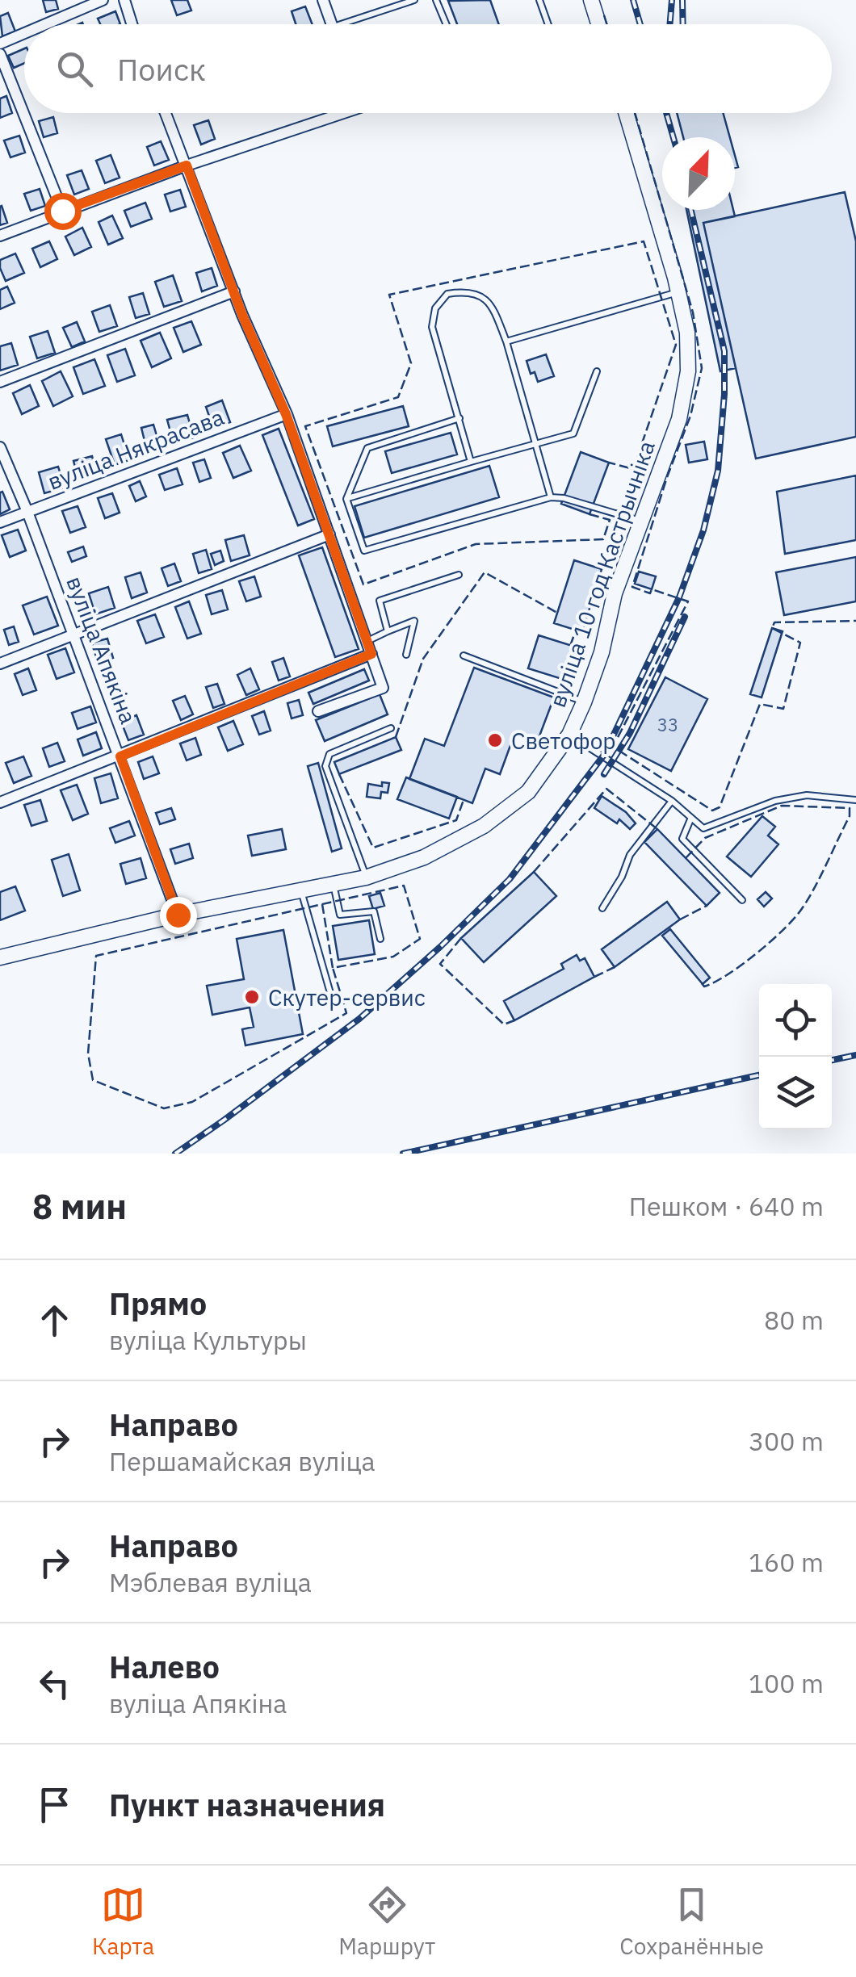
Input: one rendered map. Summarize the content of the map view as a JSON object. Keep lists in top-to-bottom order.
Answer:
{
  "streets": {
    "street": ["вуліца Някрасава", "вуліца 10 год Кастрычніка", "вуліца Апякіна"]
  },
  "crossings": [
    ["вуліца Някрасава", "вуліца Апякіна"],
    ["вуліца 10 год Кастрычніка", "вуліца Апякіна"]
  ],
  "places": ["Светофор", "Скутер-сервис"],
  "house_numbers": ["33"],
  "north": "top right",
  "page": {
    "search": "Поиск",
    "heading": ["8 мин", "Пешком · 640 m"],
    "list": [
      ["Прямо", "вуліца Культуры", "80 m"],
      ["Направо", "Першамайская вуліца", "300 m"],
      ["Направо", "Мэблевая вуліца", "160 m"],
      ["Налево", "вуліца Апякіна", "100 m"],
      "Пункт назначения"
    ],
    "nav": ["Карта", "Маршрут", "Сохранённые"]
  }
}
